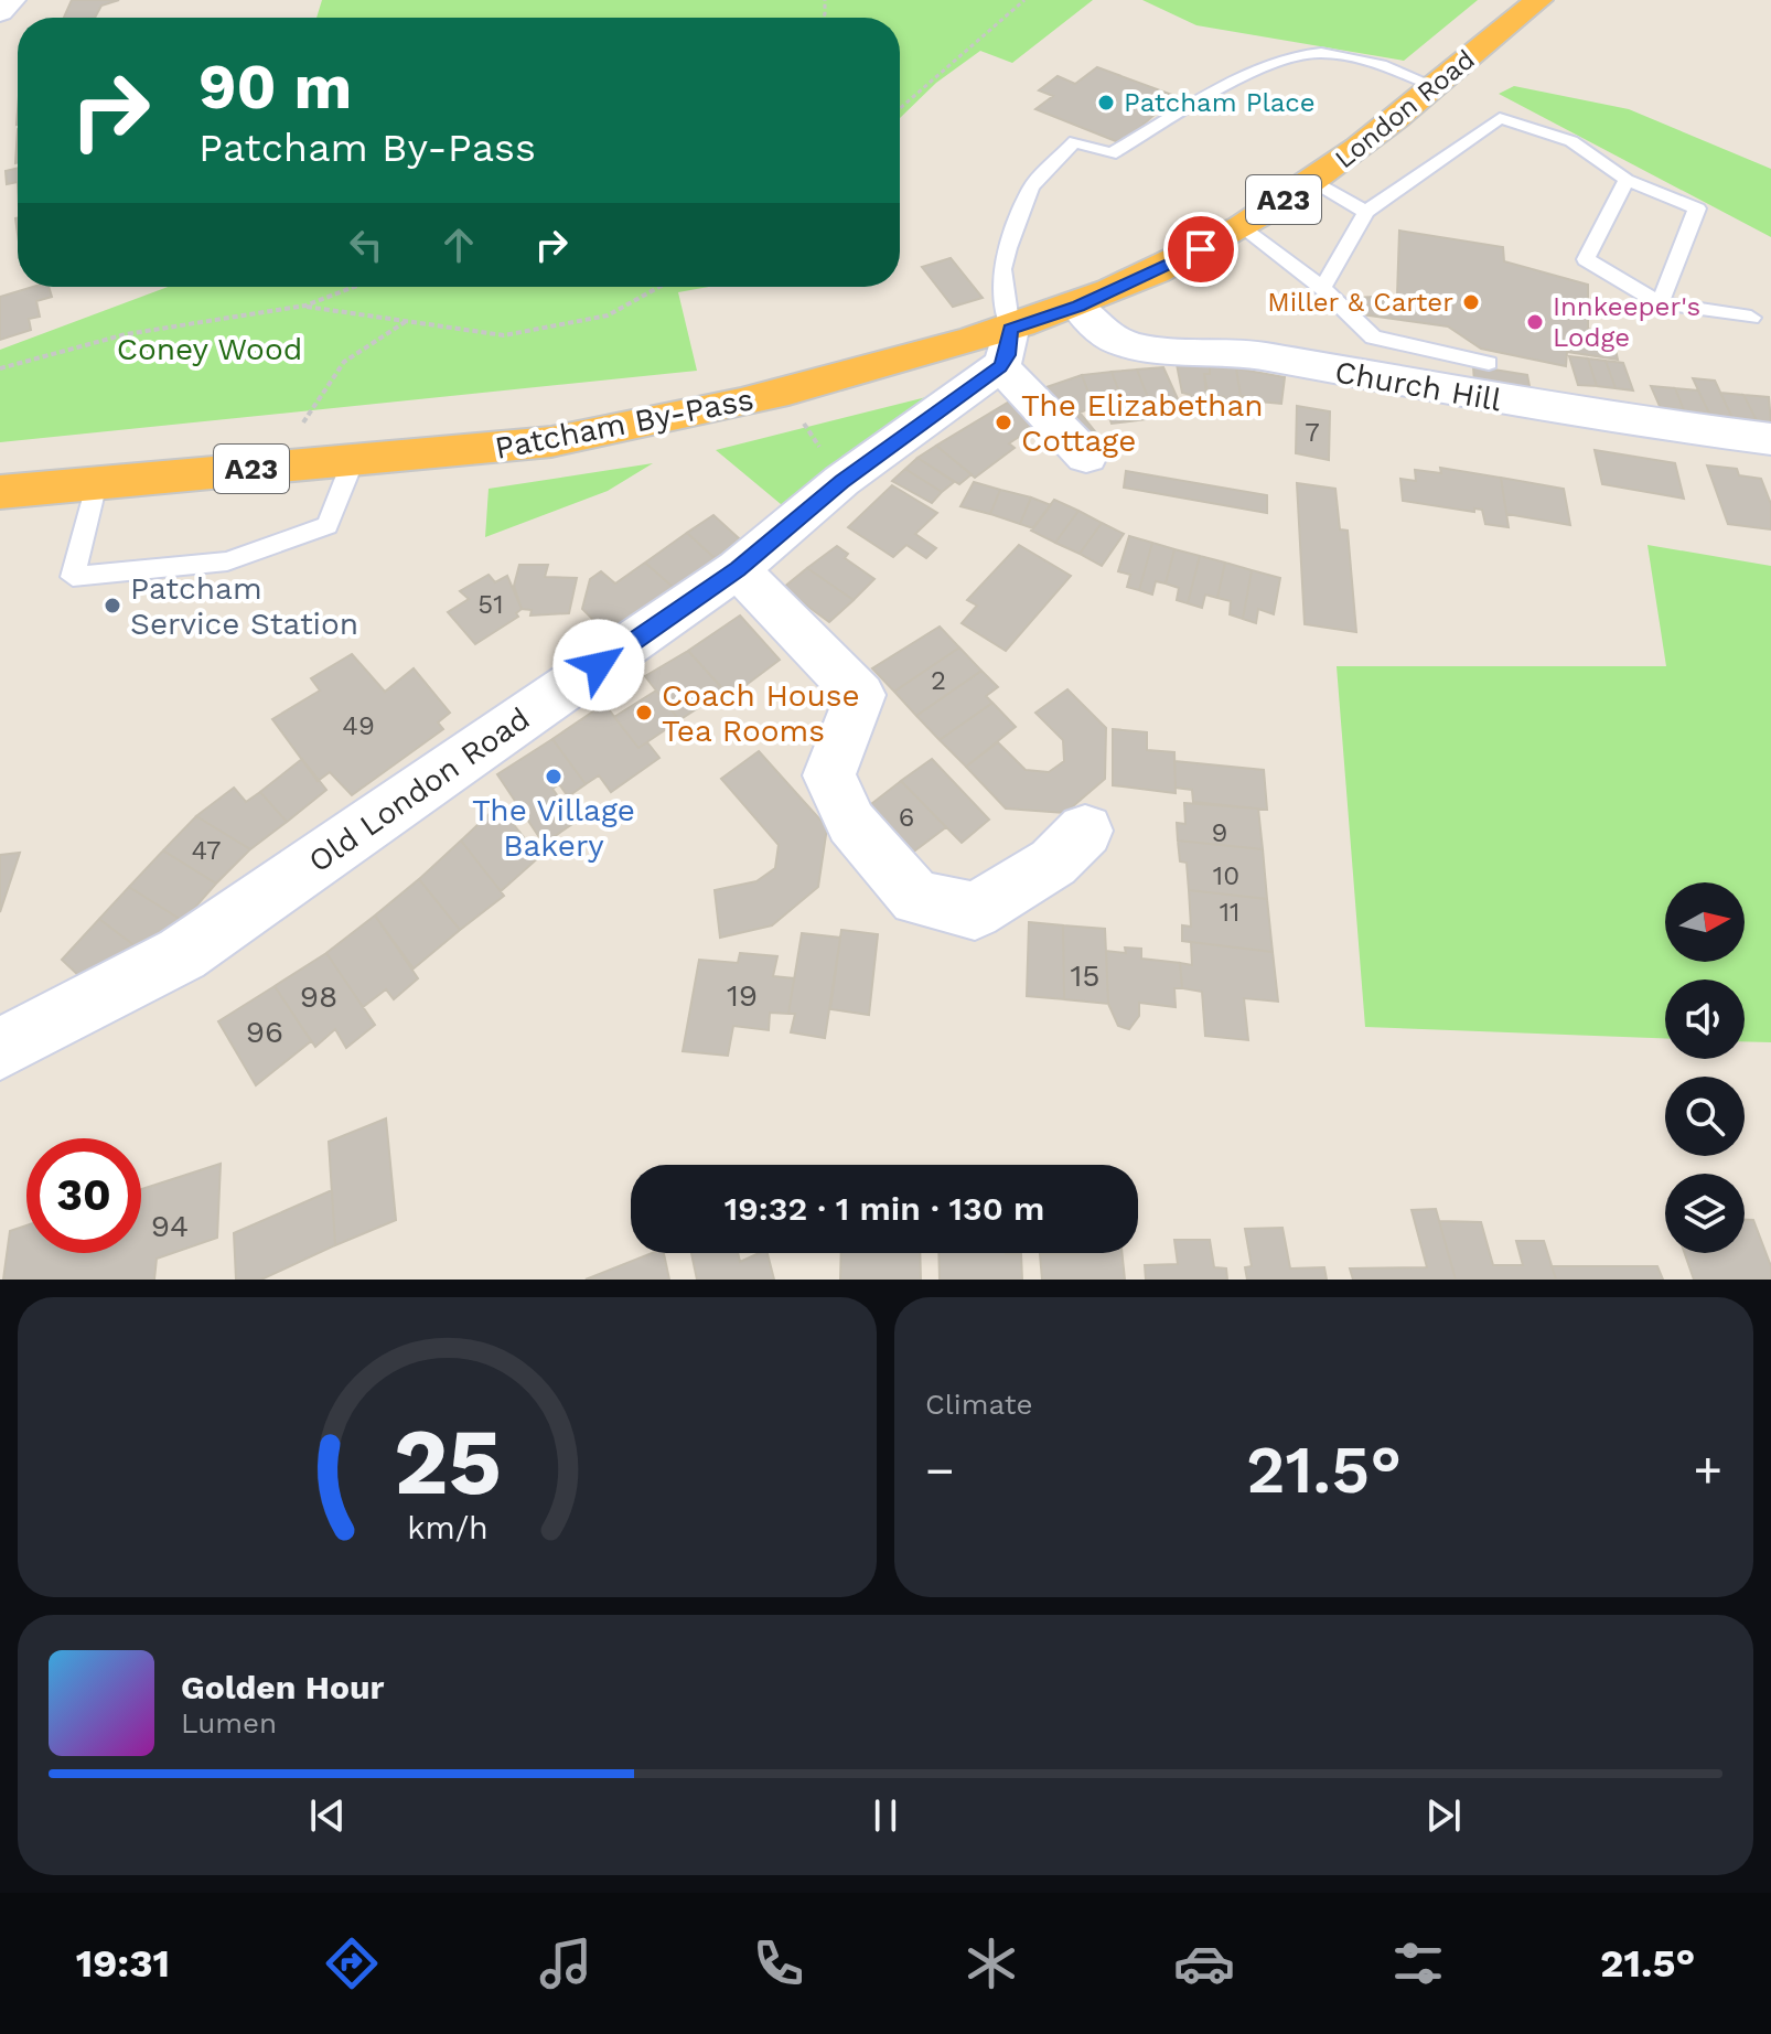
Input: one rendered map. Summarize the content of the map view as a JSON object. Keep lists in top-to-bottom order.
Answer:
{
  "streets": {
    "highway": ["London Road", "A23", "Patcham By-Pass"],
    "street": ["Church Hill", "Old London Road"]
  },
  "crossings": [
    ["London Road", "Church Hill"],
    ["London Road", "Patcham By-Pass"],
    ["Church Hill", "Patcham By-Pass"],
    ["Patcham By-Pass", "Old London Road"]
  ],
  "parks": ["Coney Wood"],
  "places": [
    "Patcham Place",
    "Miller & Carter",
    "Innkeeper's Lodge",
    "The Elizabethan Cottage",
    "Patcham Service Station",
    "Coach House Tea Rooms",
    "The Village Bakery"
  ],
  "house_numbers": [
    "7",
    "51",
    "2",
    "49",
    "6",
    "9",
    "47",
    "10",
    "11",
    "15",
    "19",
    "98",
    "96",
    "94"
  ],
  "north": "right",
  "page": {
    "turn": ["90 m", "Patcham By-Pass"],
    "limit": "30",
    "trip": "19:32 · 1 min · 130 m",
    "tile": "Climate",
    "heat": ["−", "21.5°", "+"],
    "song": ["Golden Hour", "Lumen"],
    "tabs": ["19:31", "21.5°"],
    "gauge": ["25", "km/h"]
  }
}
